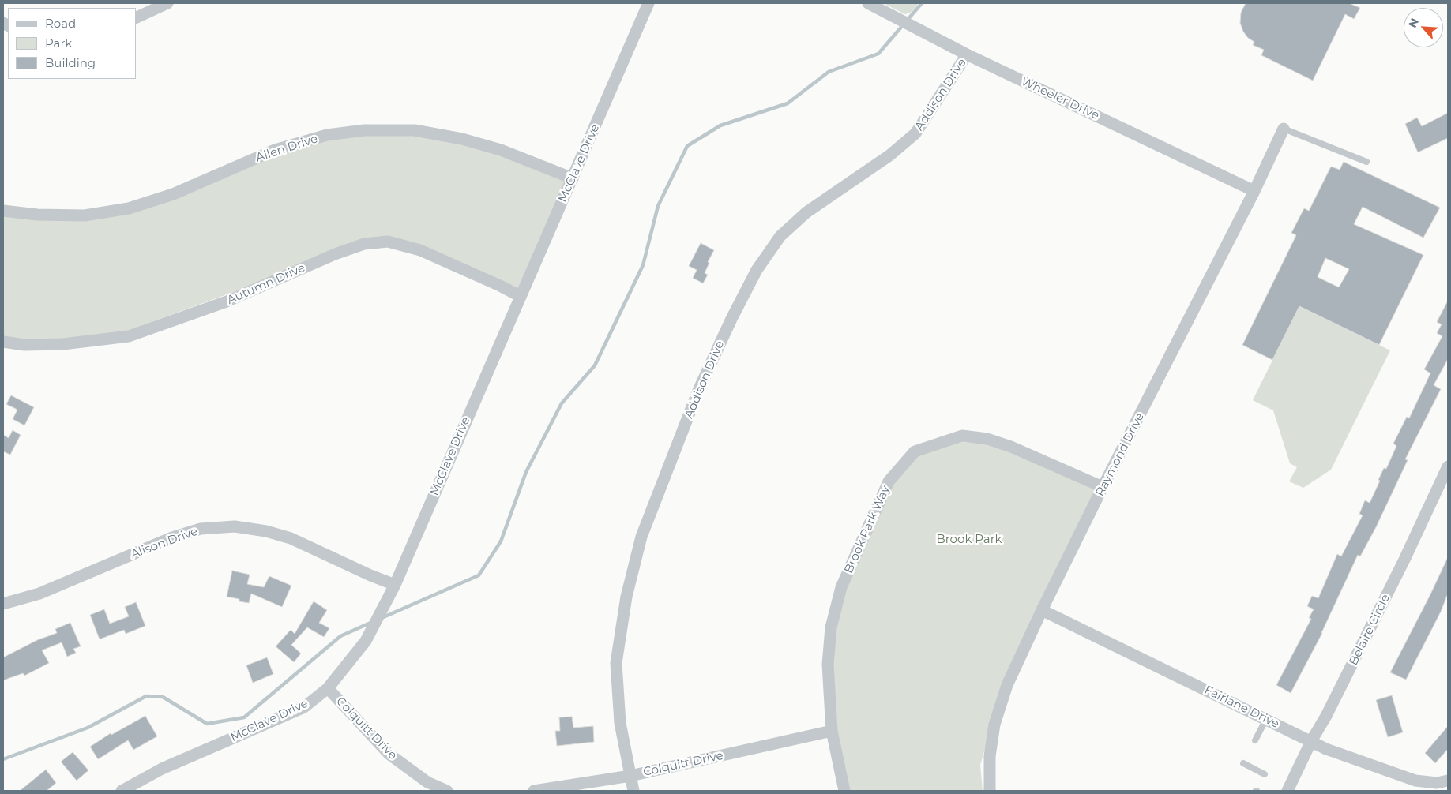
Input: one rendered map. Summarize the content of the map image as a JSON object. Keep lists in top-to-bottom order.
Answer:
{
  "streets": {
    "street": [
      "Addison Drive",
      "Wheeler Drive",
      "Allen Drive",
      "McClave Drive",
      "Autumn Drive",
      "Raymond Drive",
      "Brook Park Way",
      "Alison Drive",
      "Belaire Circle",
      "Fairlane Drive",
      "Colquitt Drive"
    ]
  },
  "crossings": [
    ["Addison Drive", "Wheeler Drive"],
    ["Addison Drive", "Colquitt Drive"],
    ["Wheeler Drive", "Raymond Drive"],
    ["Allen Drive", "McClave Drive"],
    ["McClave Drive", "Autumn Drive"],
    ["McClave Drive", "Alison Drive"],
    ["McClave Drive", "Colquitt Drive"],
    ["Raymond Drive", "Brook Park Way"],
    ["Raymond Drive", "Fairlane Drive"],
    ["Brook Park Way", "Colquitt Drive"],
    ["Belaire Circle", "Fairlane Drive"]
  ],
  "parks": ["Brook Park"],
  "legend": ["Road", "Park", "Building"],
  "north": "top left"
}
